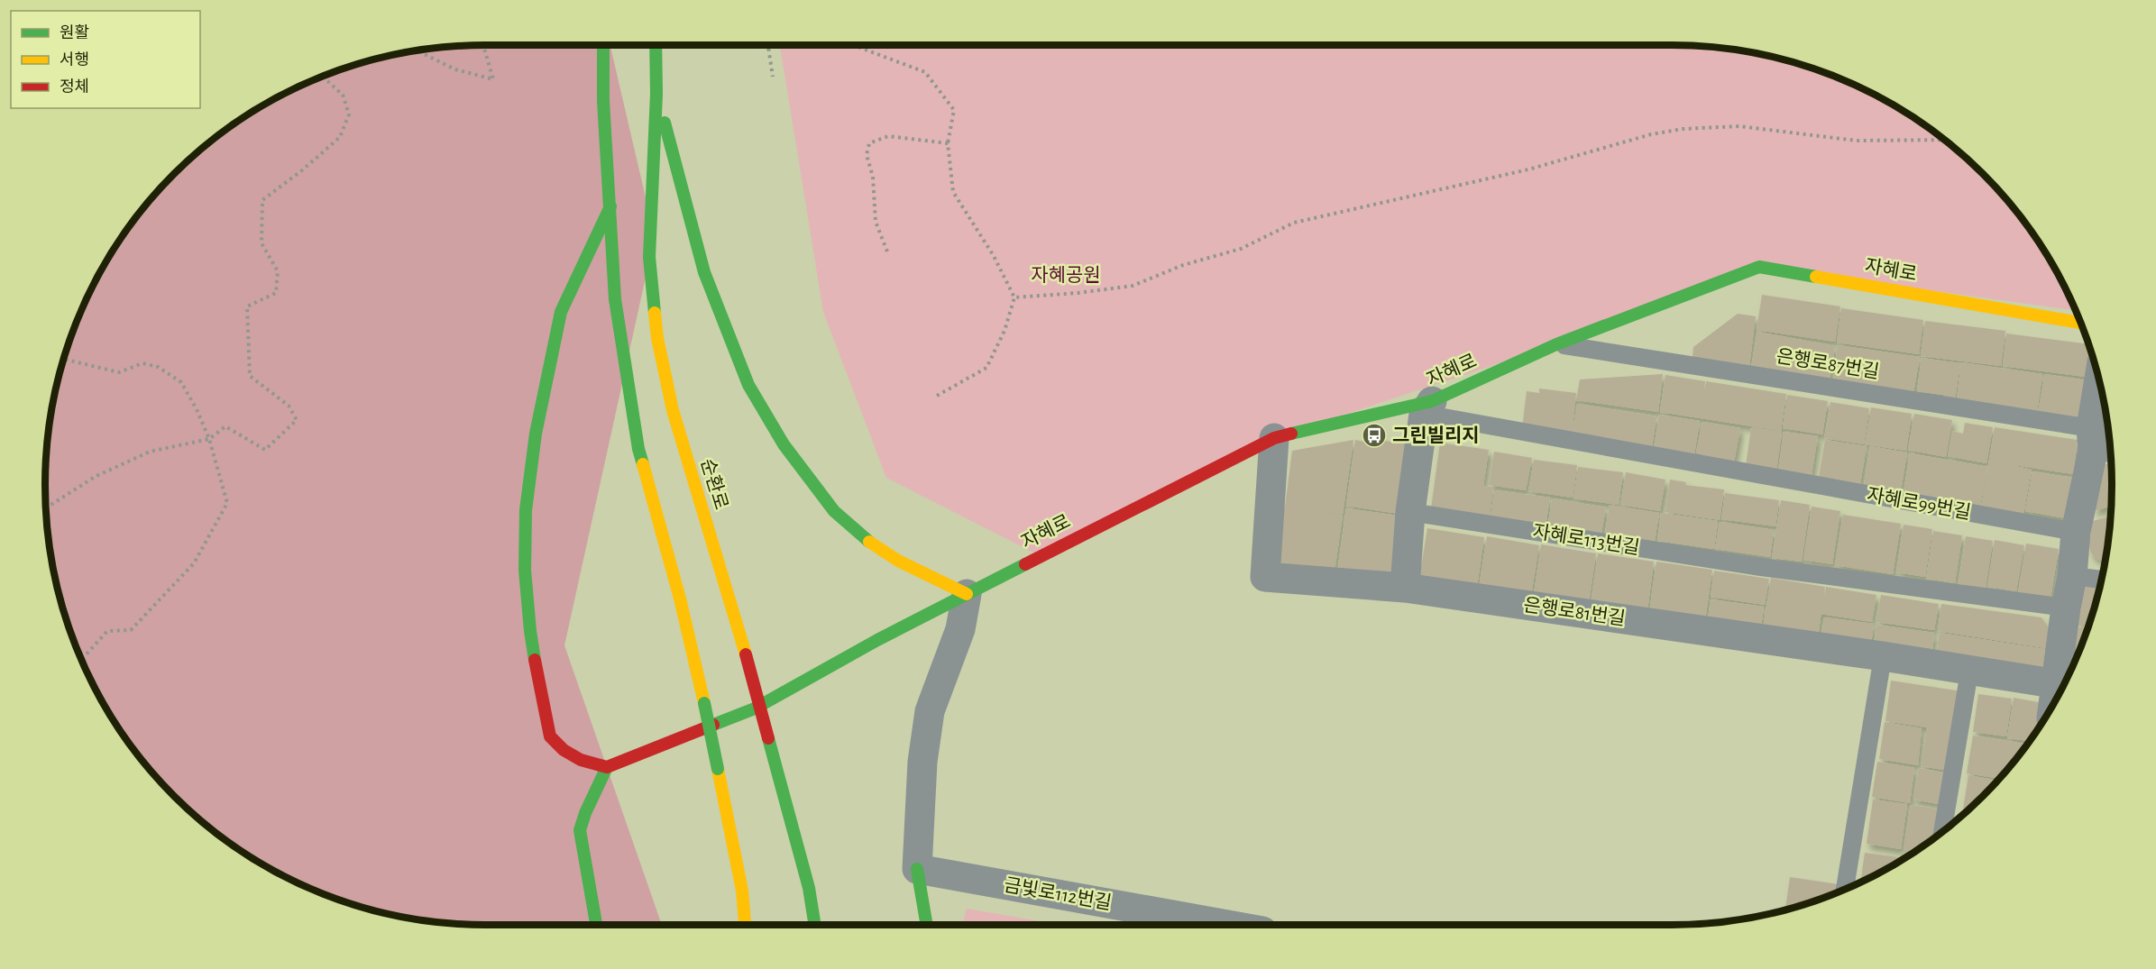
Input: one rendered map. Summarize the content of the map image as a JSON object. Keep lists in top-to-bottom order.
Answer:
{
  "streets": {
    "main road": ["자혜로", "순환로"],
    "street": ["은행로81번길", "금빛로112번길"],
    "lane": ["은행로87번길", "자혜로99번길", "자혜로113번길"]
  },
  "crossings": [
    ["자혜로", "은행로87번길"],
    ["자혜로", "자혜로99번길"],
    ["자혜로", "은행로81번길"]
  ],
  "parks": ["자혜공원"],
  "places": {
    "bus stop": ["그린빌리지"]
  },
  "legend": ["원활", "서행", "정체"]
}
